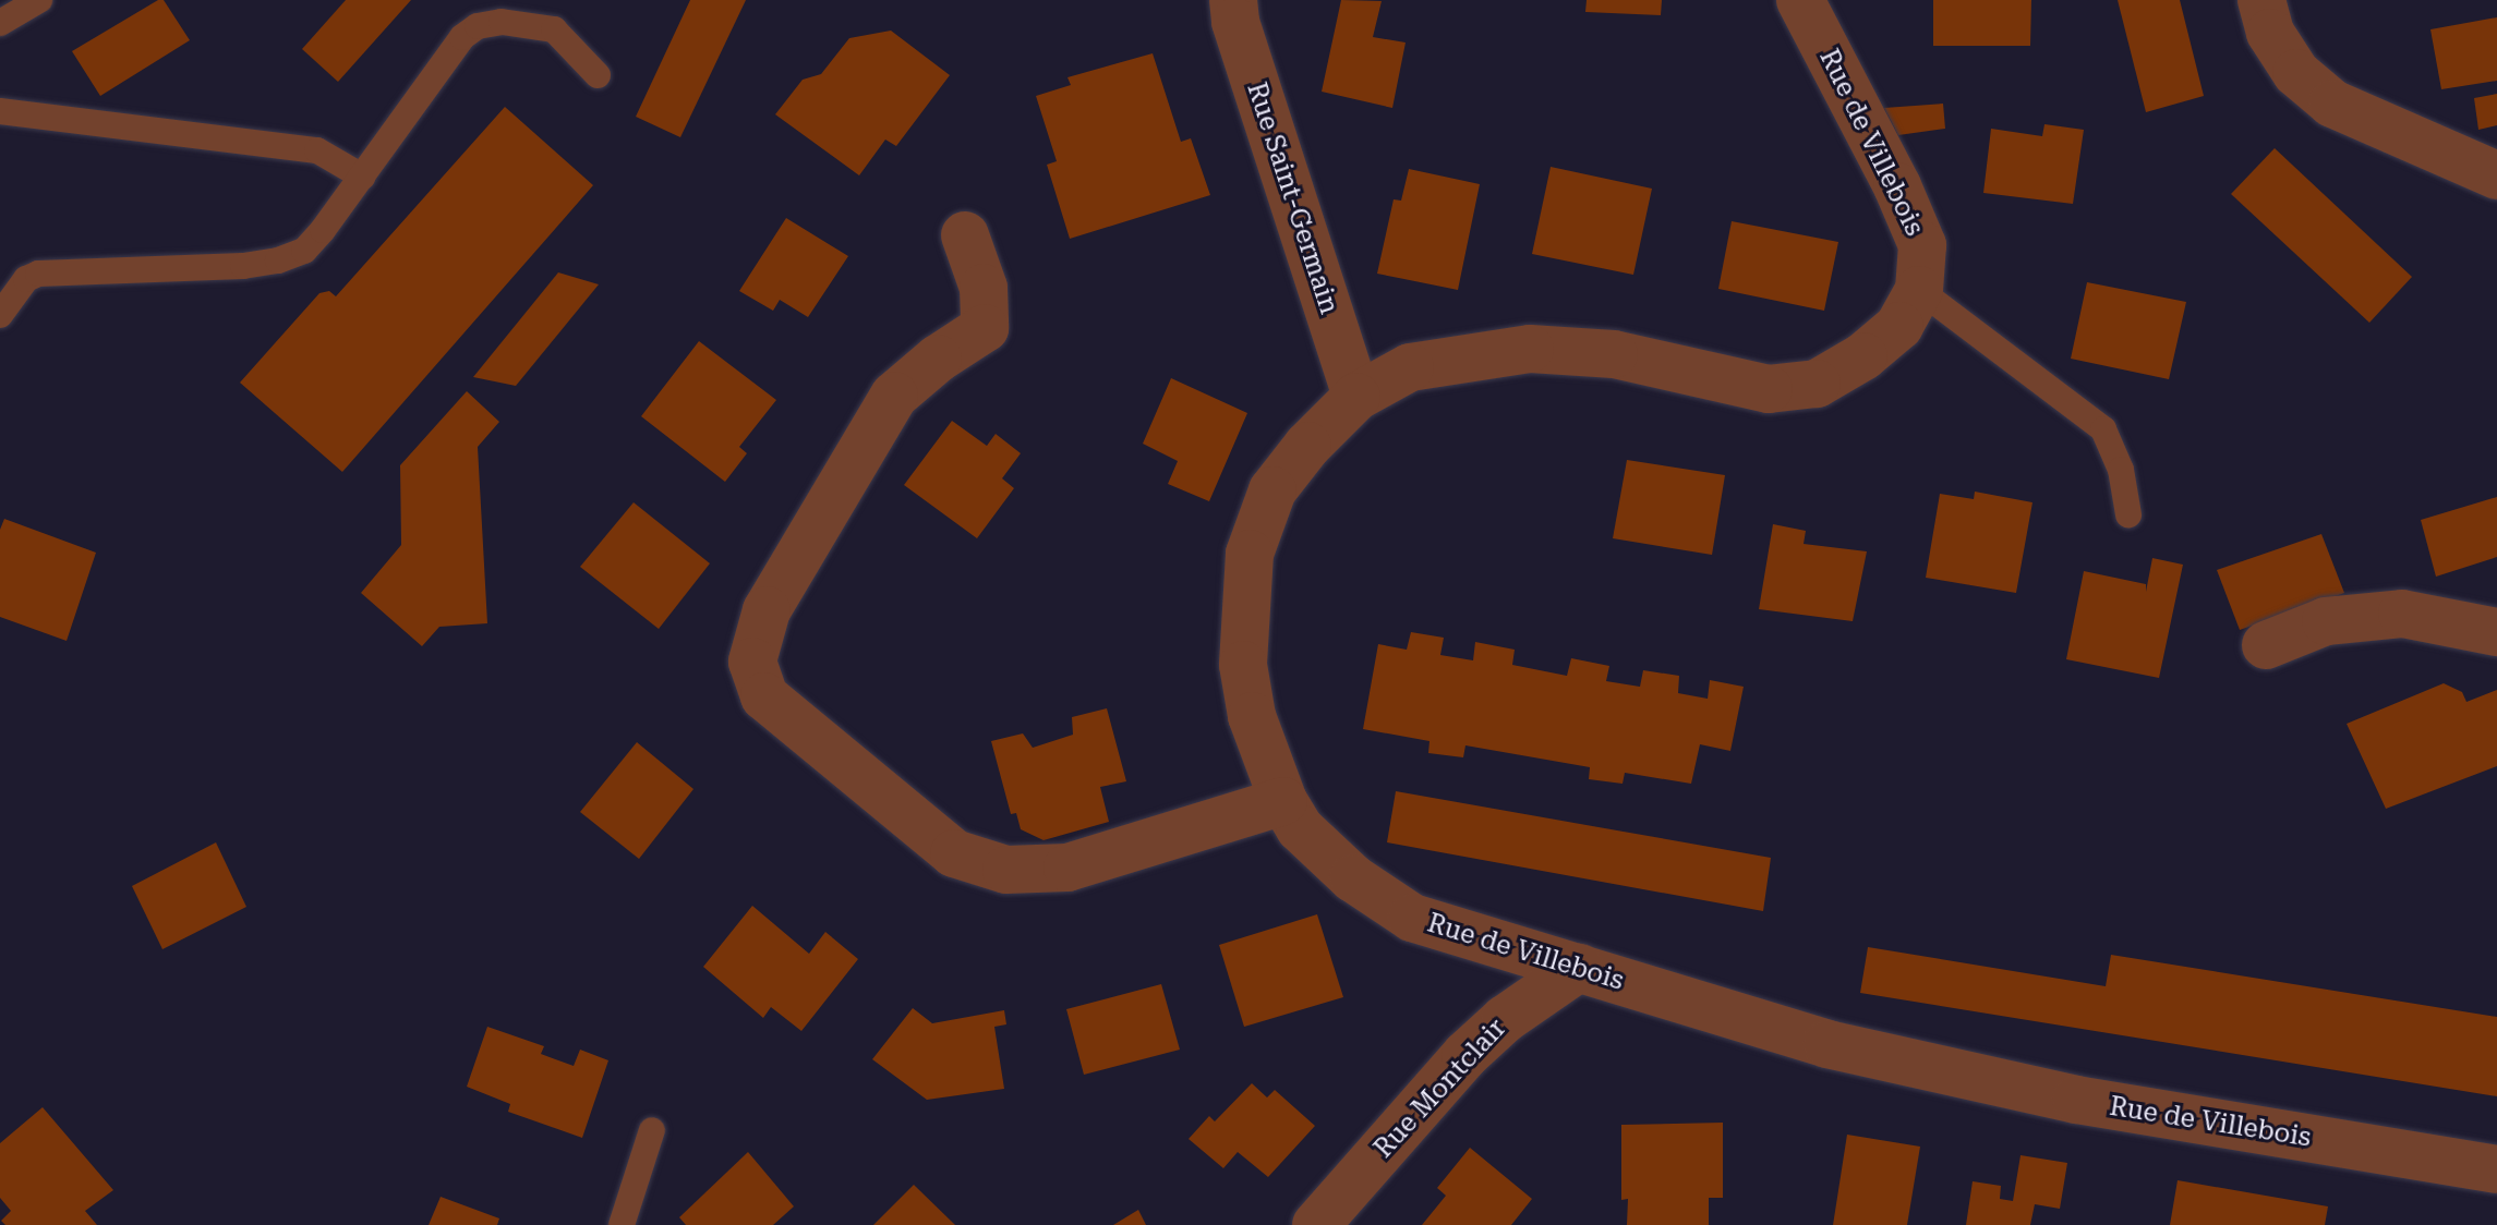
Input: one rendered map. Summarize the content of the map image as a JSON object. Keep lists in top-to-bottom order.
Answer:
{
  "streets": {
    "street": ["Rue de Villebois", "Rue Saint-Germain", "Rue Montclair"]
  },
  "crossings": [
    ["Rue de Villebois", "Rue Saint-Germain"],
    ["Rue de Villebois", "Rue Montclair"]
  ]
}
